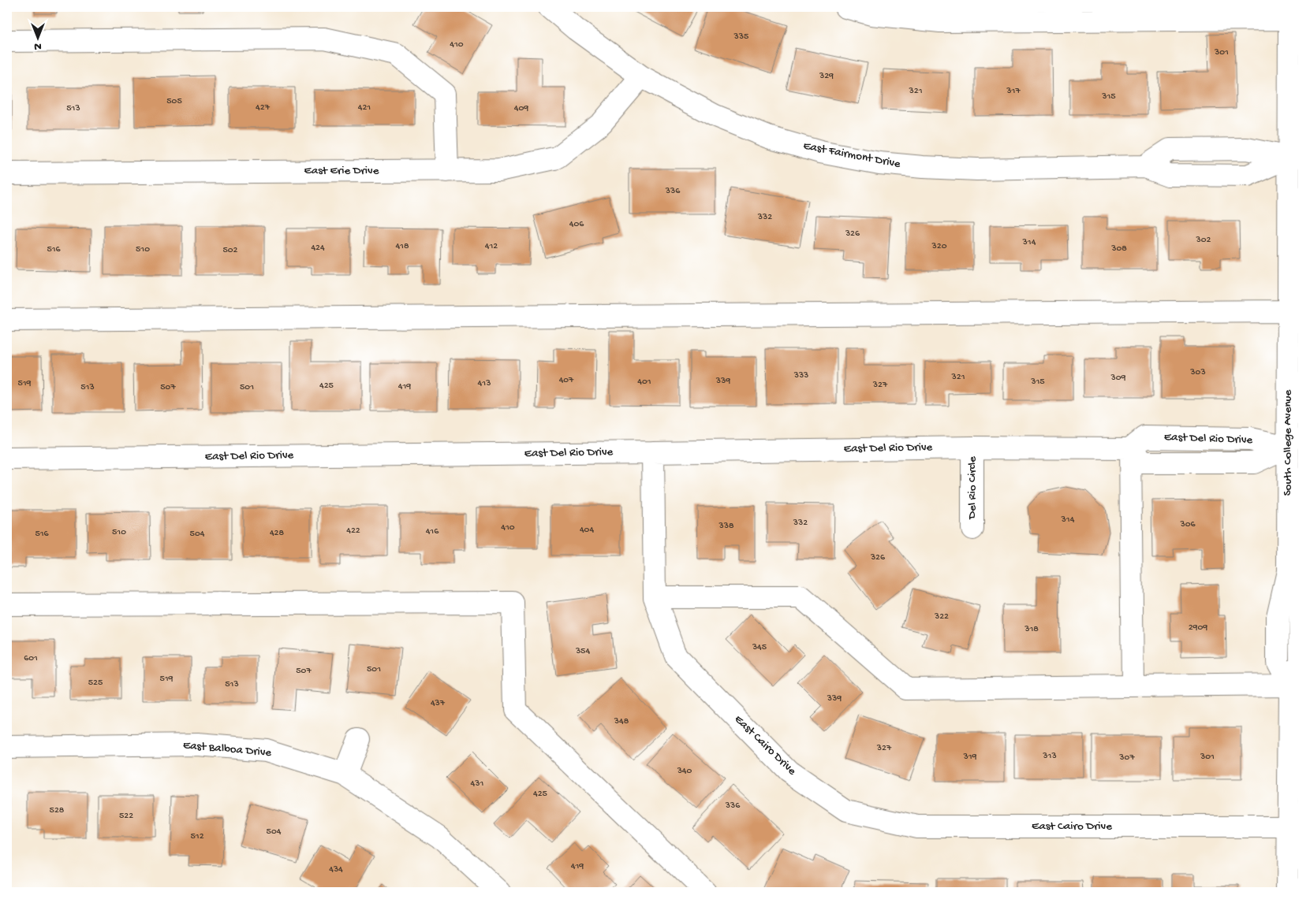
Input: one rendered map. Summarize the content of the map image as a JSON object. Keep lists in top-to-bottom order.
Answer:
{
  "streets": {
    "street": [
      "East Fairmont Drive",
      "East Erie Drive",
      "East Del Rio Drive",
      "South College Avenue",
      "Del Rio Circle",
      "East Cairo Drive",
      "East Balboa Drive"
    ]
  },
  "crossings": [
    ["East Fairmont Drive", "East Erie Drive"],
    ["East Fairmont Drive", "South College Avenue"],
    ["East Del Rio Drive", "South College Avenue"],
    ["East Del Rio Drive", "Del Rio Circle"],
    ["East Del Rio Drive", "East Cairo Drive"],
    ["South College Avenue", "East Cairo Drive"]
  ],
  "house_numbers": [
    "335",
    "410",
    "301",
    "329",
    "321",
    "317",
    "315",
    "505",
    "427",
    "421",
    "513",
    "409",
    "336",
    "332",
    "406",
    "326",
    "302",
    "314",
    "418",
    "412",
    "320",
    "424",
    "308",
    "516",
    "510",
    "502",
    "303",
    "333",
    "321",
    "309",
    "407",
    "339",
    "401",
    "315",
    "519",
    "413",
    "327",
    "425",
    "419",
    "513",
    "507",
    "501",
    "314",
    "332",
    "306",
    "338",
    "410",
    "404",
    "422",
    "416",
    "510",
    "428",
    "516",
    "504",
    "326",
    "322",
    "2909",
    "318",
    "345",
    "354",
    "601",
    "501",
    "507",
    "519",
    "525",
    "513",
    "339",
    "437",
    "348",
    "327",
    "313",
    "319",
    "301",
    "307",
    "340",
    "431",
    "425",
    "336",
    "528",
    "522",
    "504",
    "512",
    "419",
    "434"
  ],
  "north": "bottom"
}
